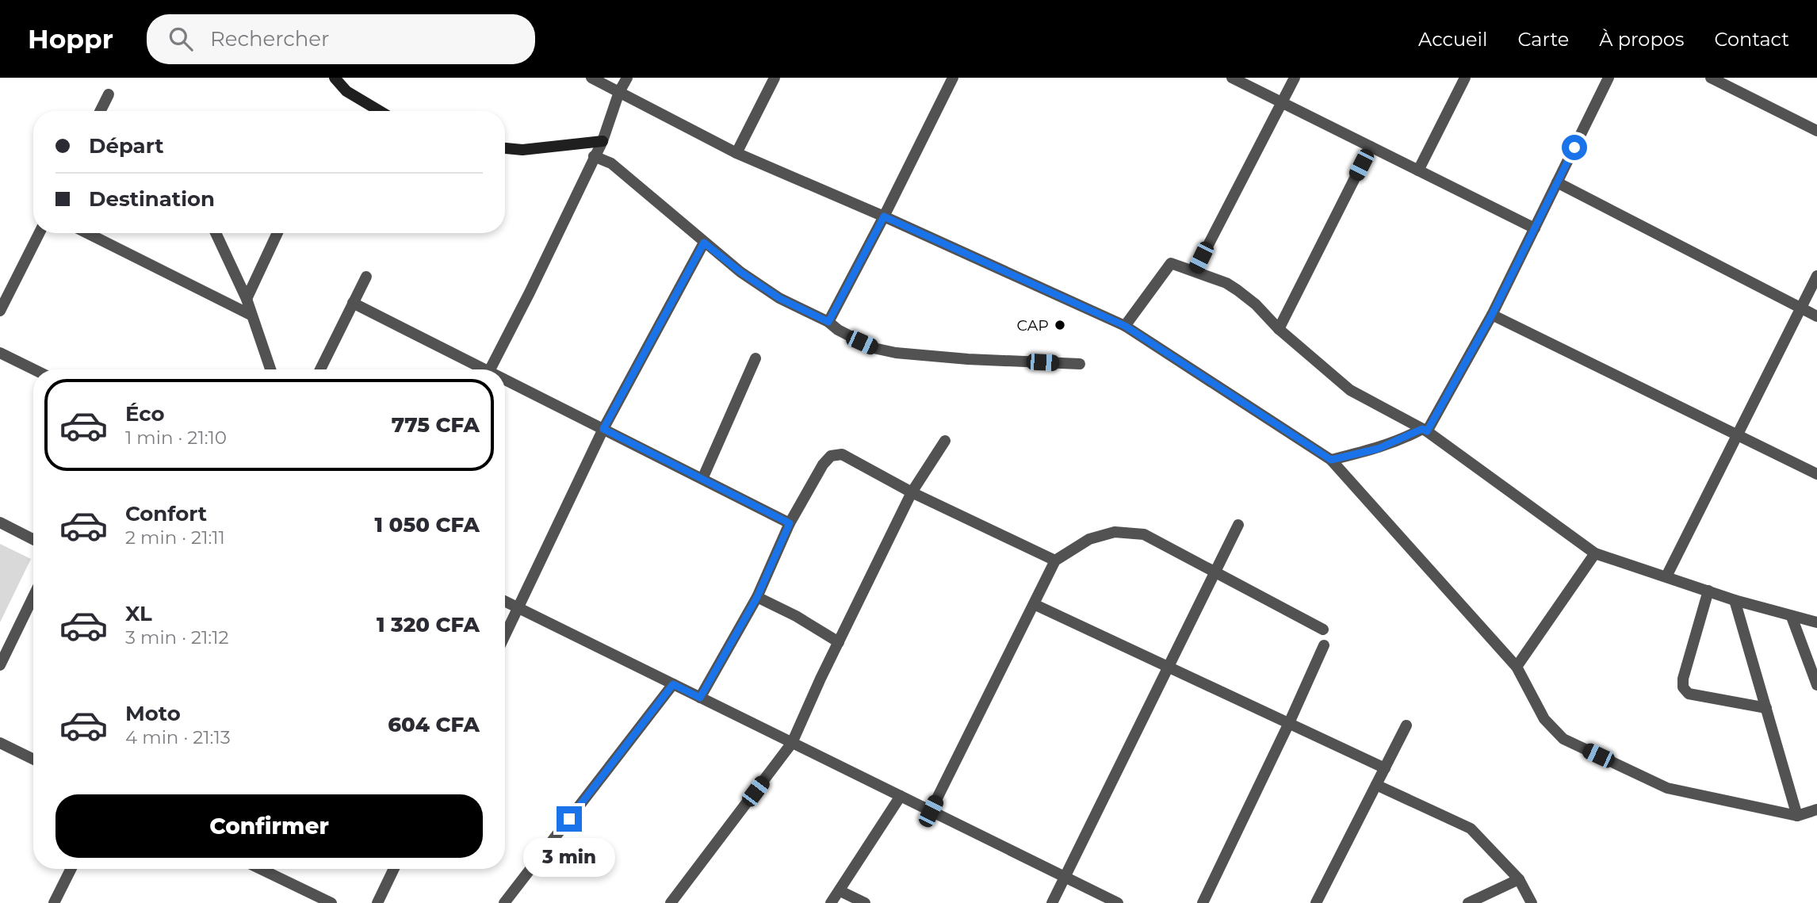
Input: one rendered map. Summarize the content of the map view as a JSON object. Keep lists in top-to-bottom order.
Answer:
{
  "places": ["CAP"],
  "page": {
    "header": "Hoppr",
    "search": "Rechercher",
    "nav": [
      "Accueil",
      "Carte",
      "À propos",
      "Contact"
    ],
    "banner": ["Départ", "Destination"],
    "list": [
      {
        "name": "Éco",
        "note": "1 min · 21:10",
        "value": "775 CFA"
      },
      {
        "name": "Confort",
        "note": "2 min · 21:11",
        "value": "1 050 CFA"
      },
      {
        "name": "XL",
        "note": "3 min · 21:12",
        "value": "1 320 CFA"
      },
      {
        "name": "Moto",
        "note": "4 min · 21:13",
        "value": "604 CFA"
      }
    ],
    "buttons": "Confirmer",
    "bubble": "3 min"
  }
}
